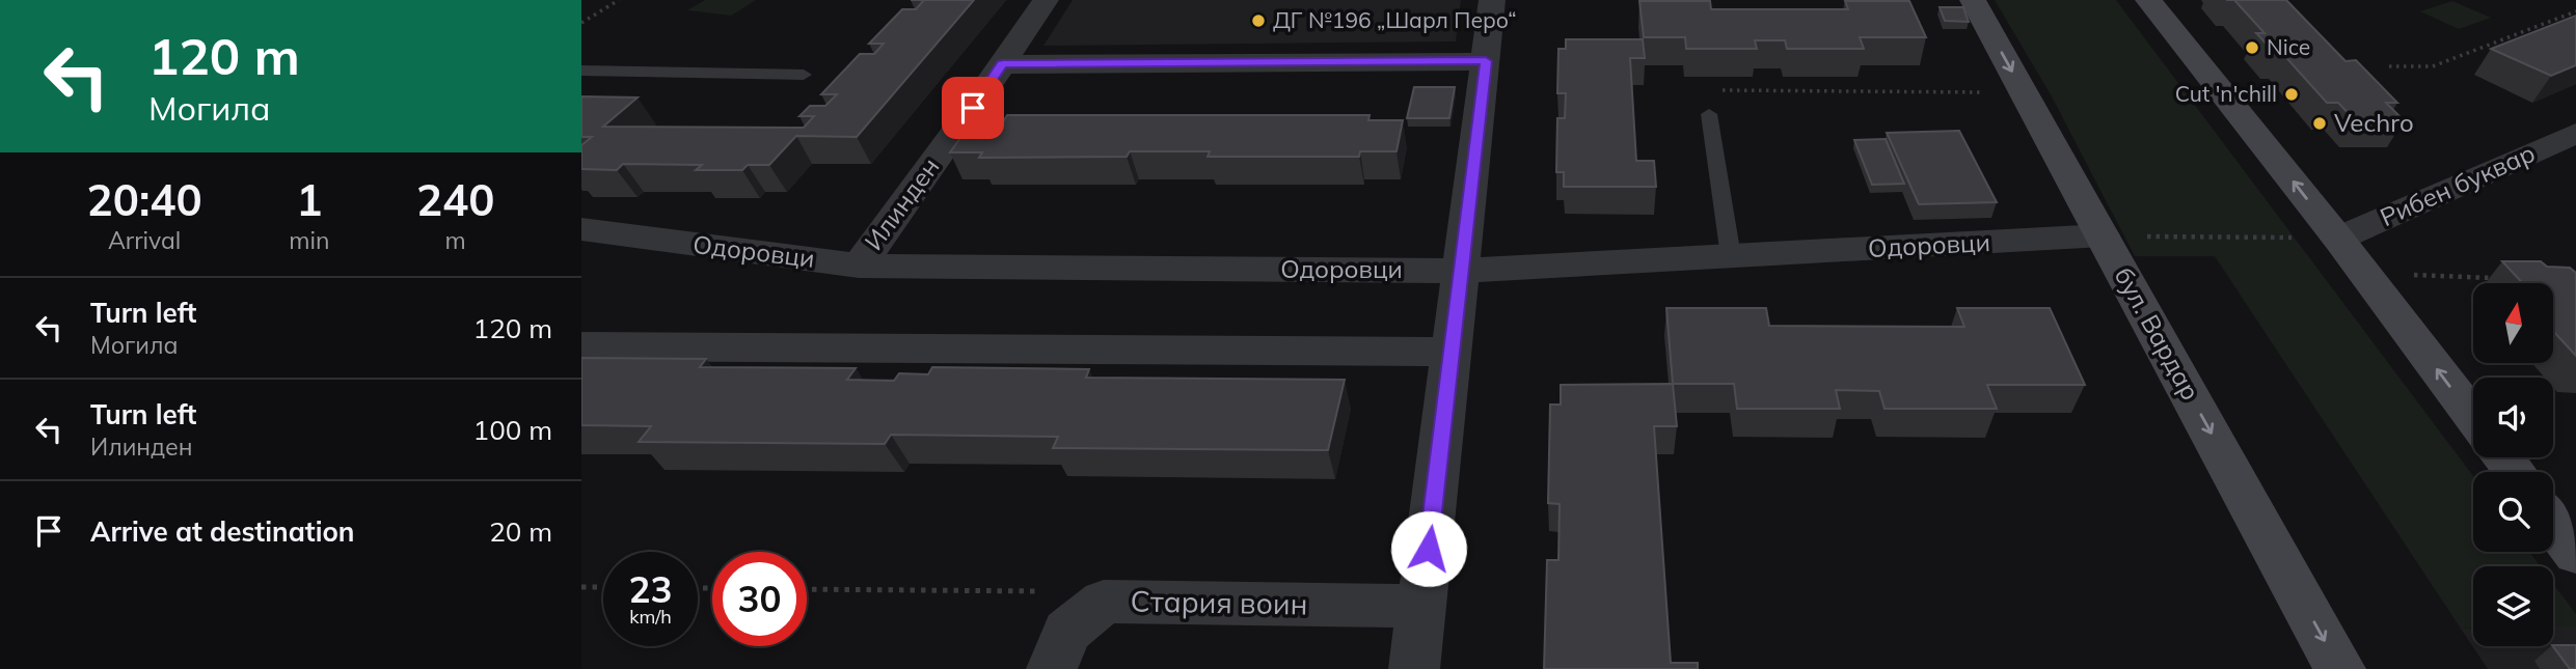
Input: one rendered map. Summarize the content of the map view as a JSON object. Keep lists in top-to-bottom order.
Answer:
{
  "streets": {
    "street": [
      "Рибен буквар",
      "Илинден",
      "Одоровци",
      "бул. Вардар",
      "Стария воин"
    ]
  },
  "crossings": [
    ["Илинден", "Одоровци"],
    ["Одоровци", "бул. Вардар"]
  ],
  "places": [
    "ДГ №196 „Шарл Перо“",
    "Nice",
    "Cut 'n'chill",
    "Vechro"
  ],
  "north": "top",
  "page": {
    "turn": ["120 m", "Могила"],
    "eta": [
      "20:40",
      "Arrival",
      "1",
      "min",
      "240",
      "m"
    ],
    "list": [
      {
        "name": "Turn left",
        "note": "Могила",
        "value": "120 m"
      },
      {
        "name": "Turn left",
        "note": "Илинден",
        "value": "100 m"
      },
      {
        "name": "Arrive at destination",
        "value": "20 m"
      }
    ],
    "speed": "23 km/h",
    "limit": "30"
  }
}
